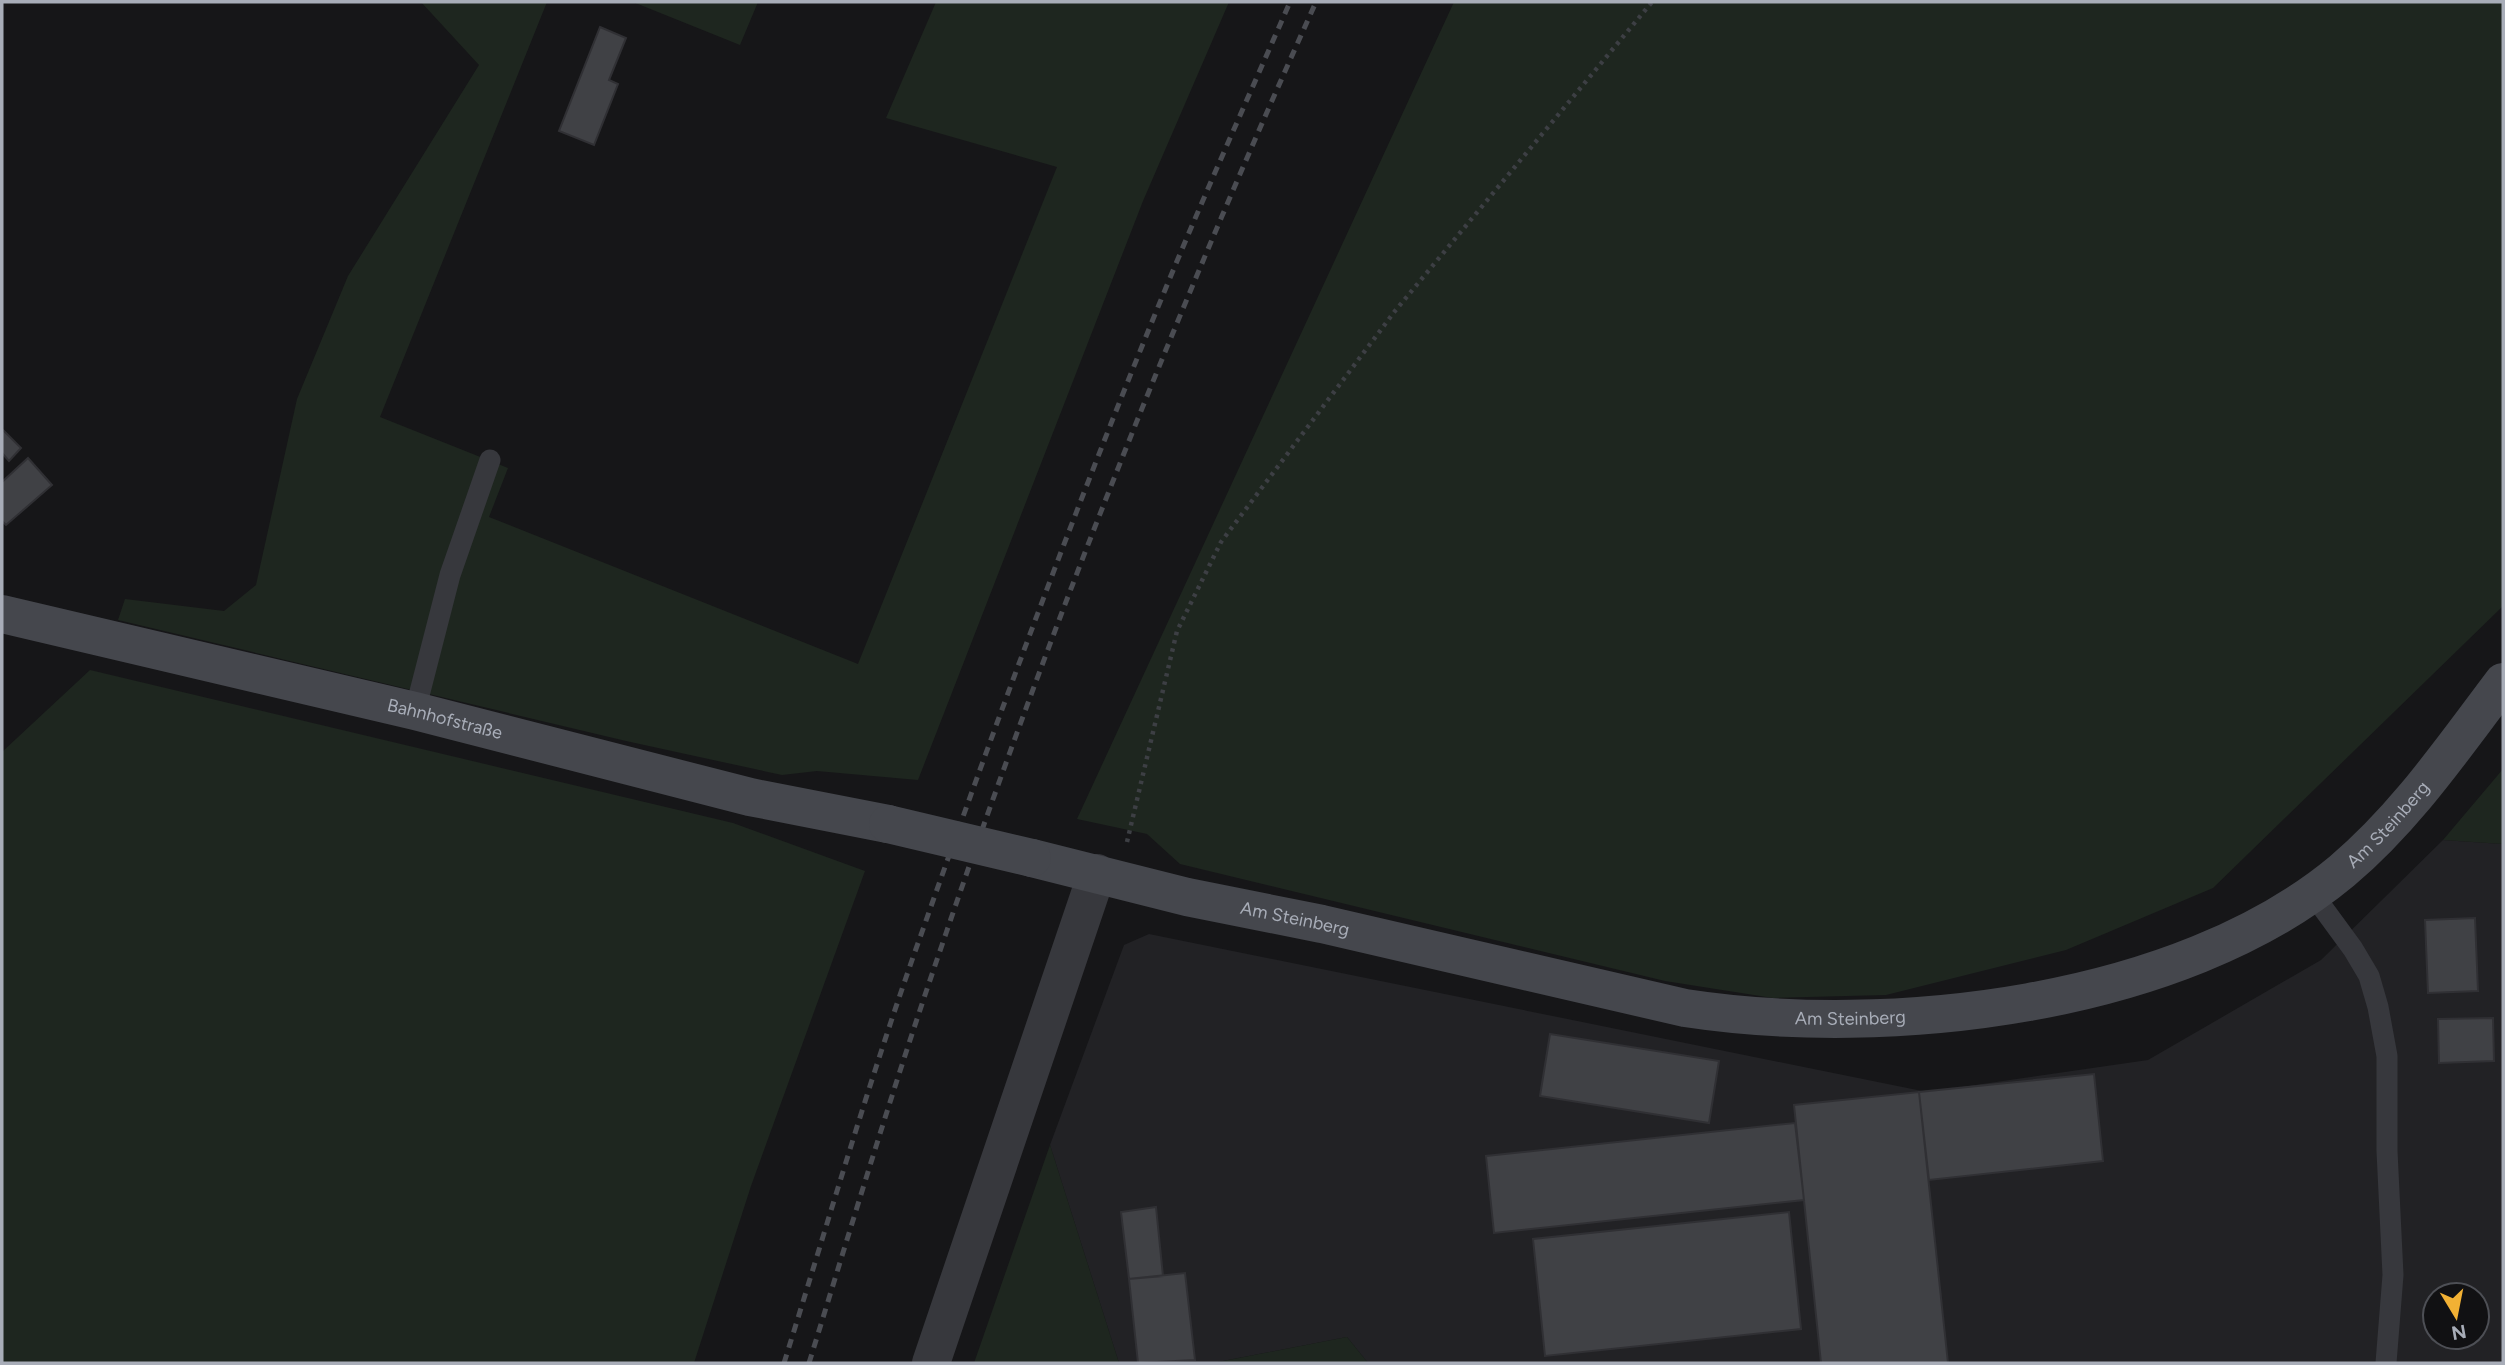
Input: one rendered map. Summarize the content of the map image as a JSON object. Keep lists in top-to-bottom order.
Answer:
{
  "streets": {
    "main road": ["Bahnhofstraße", "Am Steinberg"]
  },
  "crossings": [
    ["Bahnhofstraße", "Am Steinberg"]
  ],
  "north": "bottom"
}
